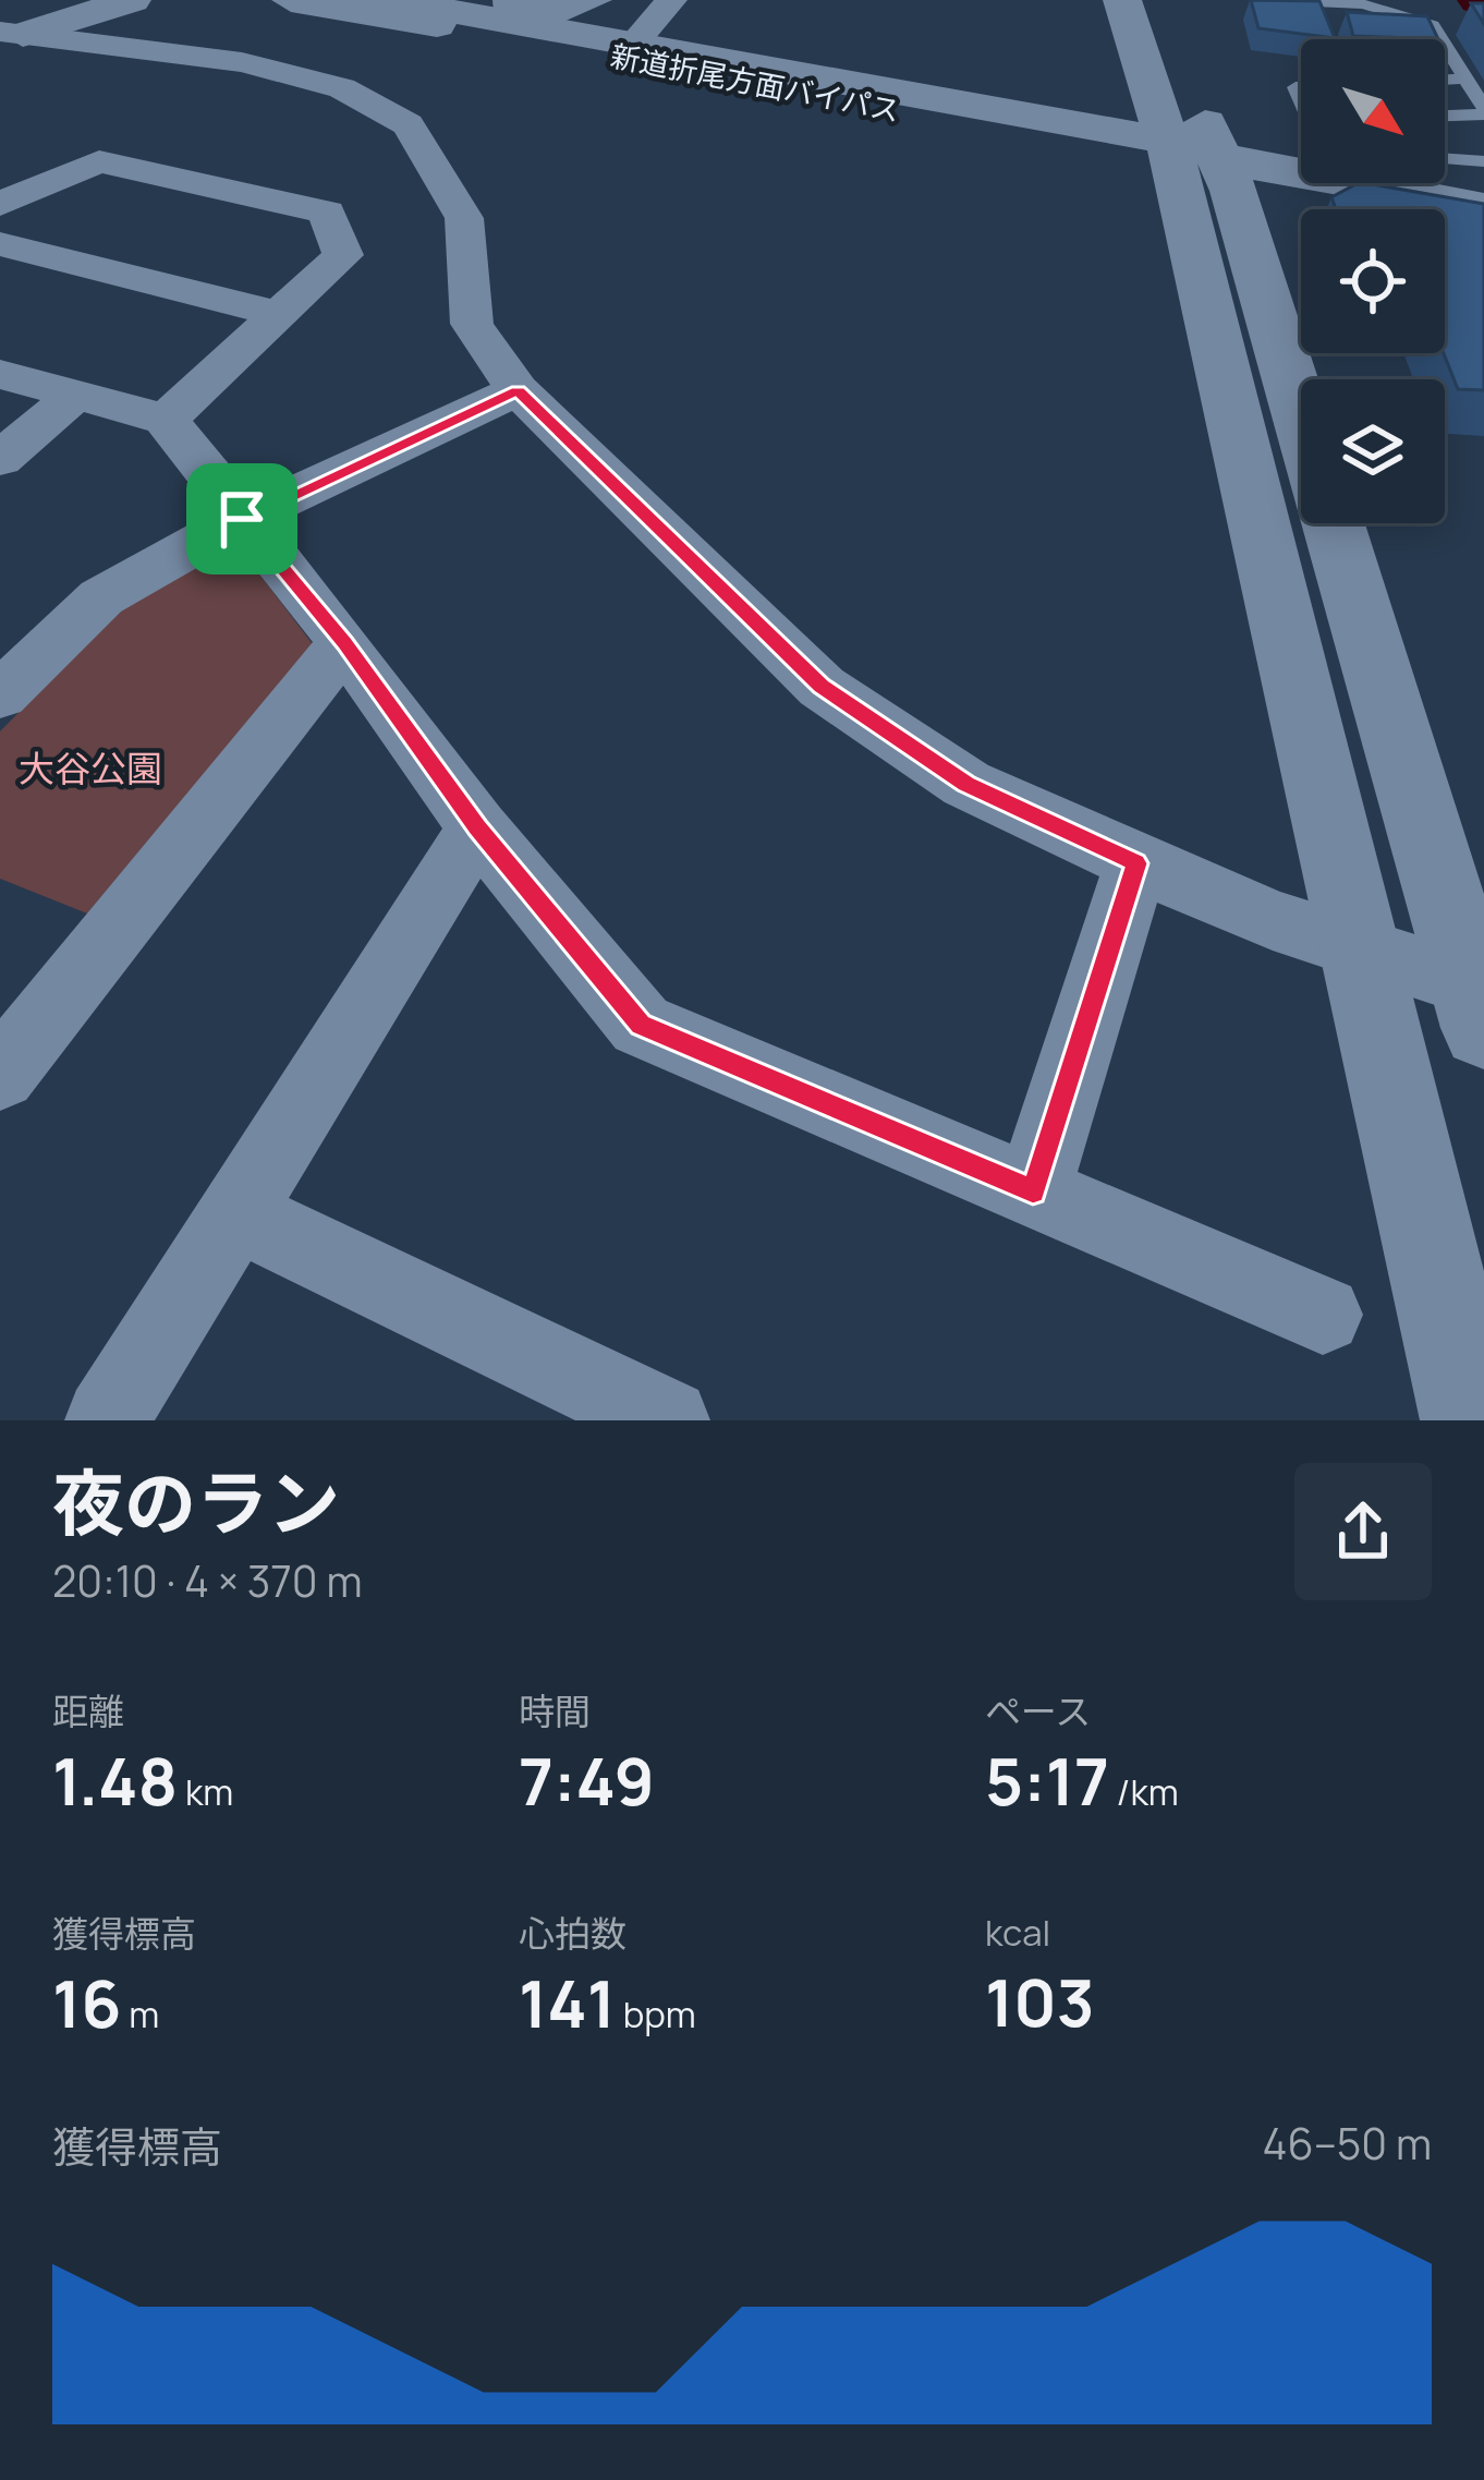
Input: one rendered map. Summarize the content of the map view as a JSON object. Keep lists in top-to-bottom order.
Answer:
{
  "streets": {
    "street": ["新道折尾方面バイパス"]
  },
  "parks": ["大谷公園"],
  "north": "bottom right",
  "page": {
    "heading": ["夜のラン", "20:10 · 4 × 370 m"],
    "stats": [
      ["距離", "1.48 km"],
      ["時間", "7:49"],
      ["ペース", "5:17 /km"],
      ["獲得標高", "16 m"],
      ["心拍数", "141 bpm"],
      ["kcal", "103"]
    ],
    "chart": ["獲得標高", "46–50 m"]
  }
}
